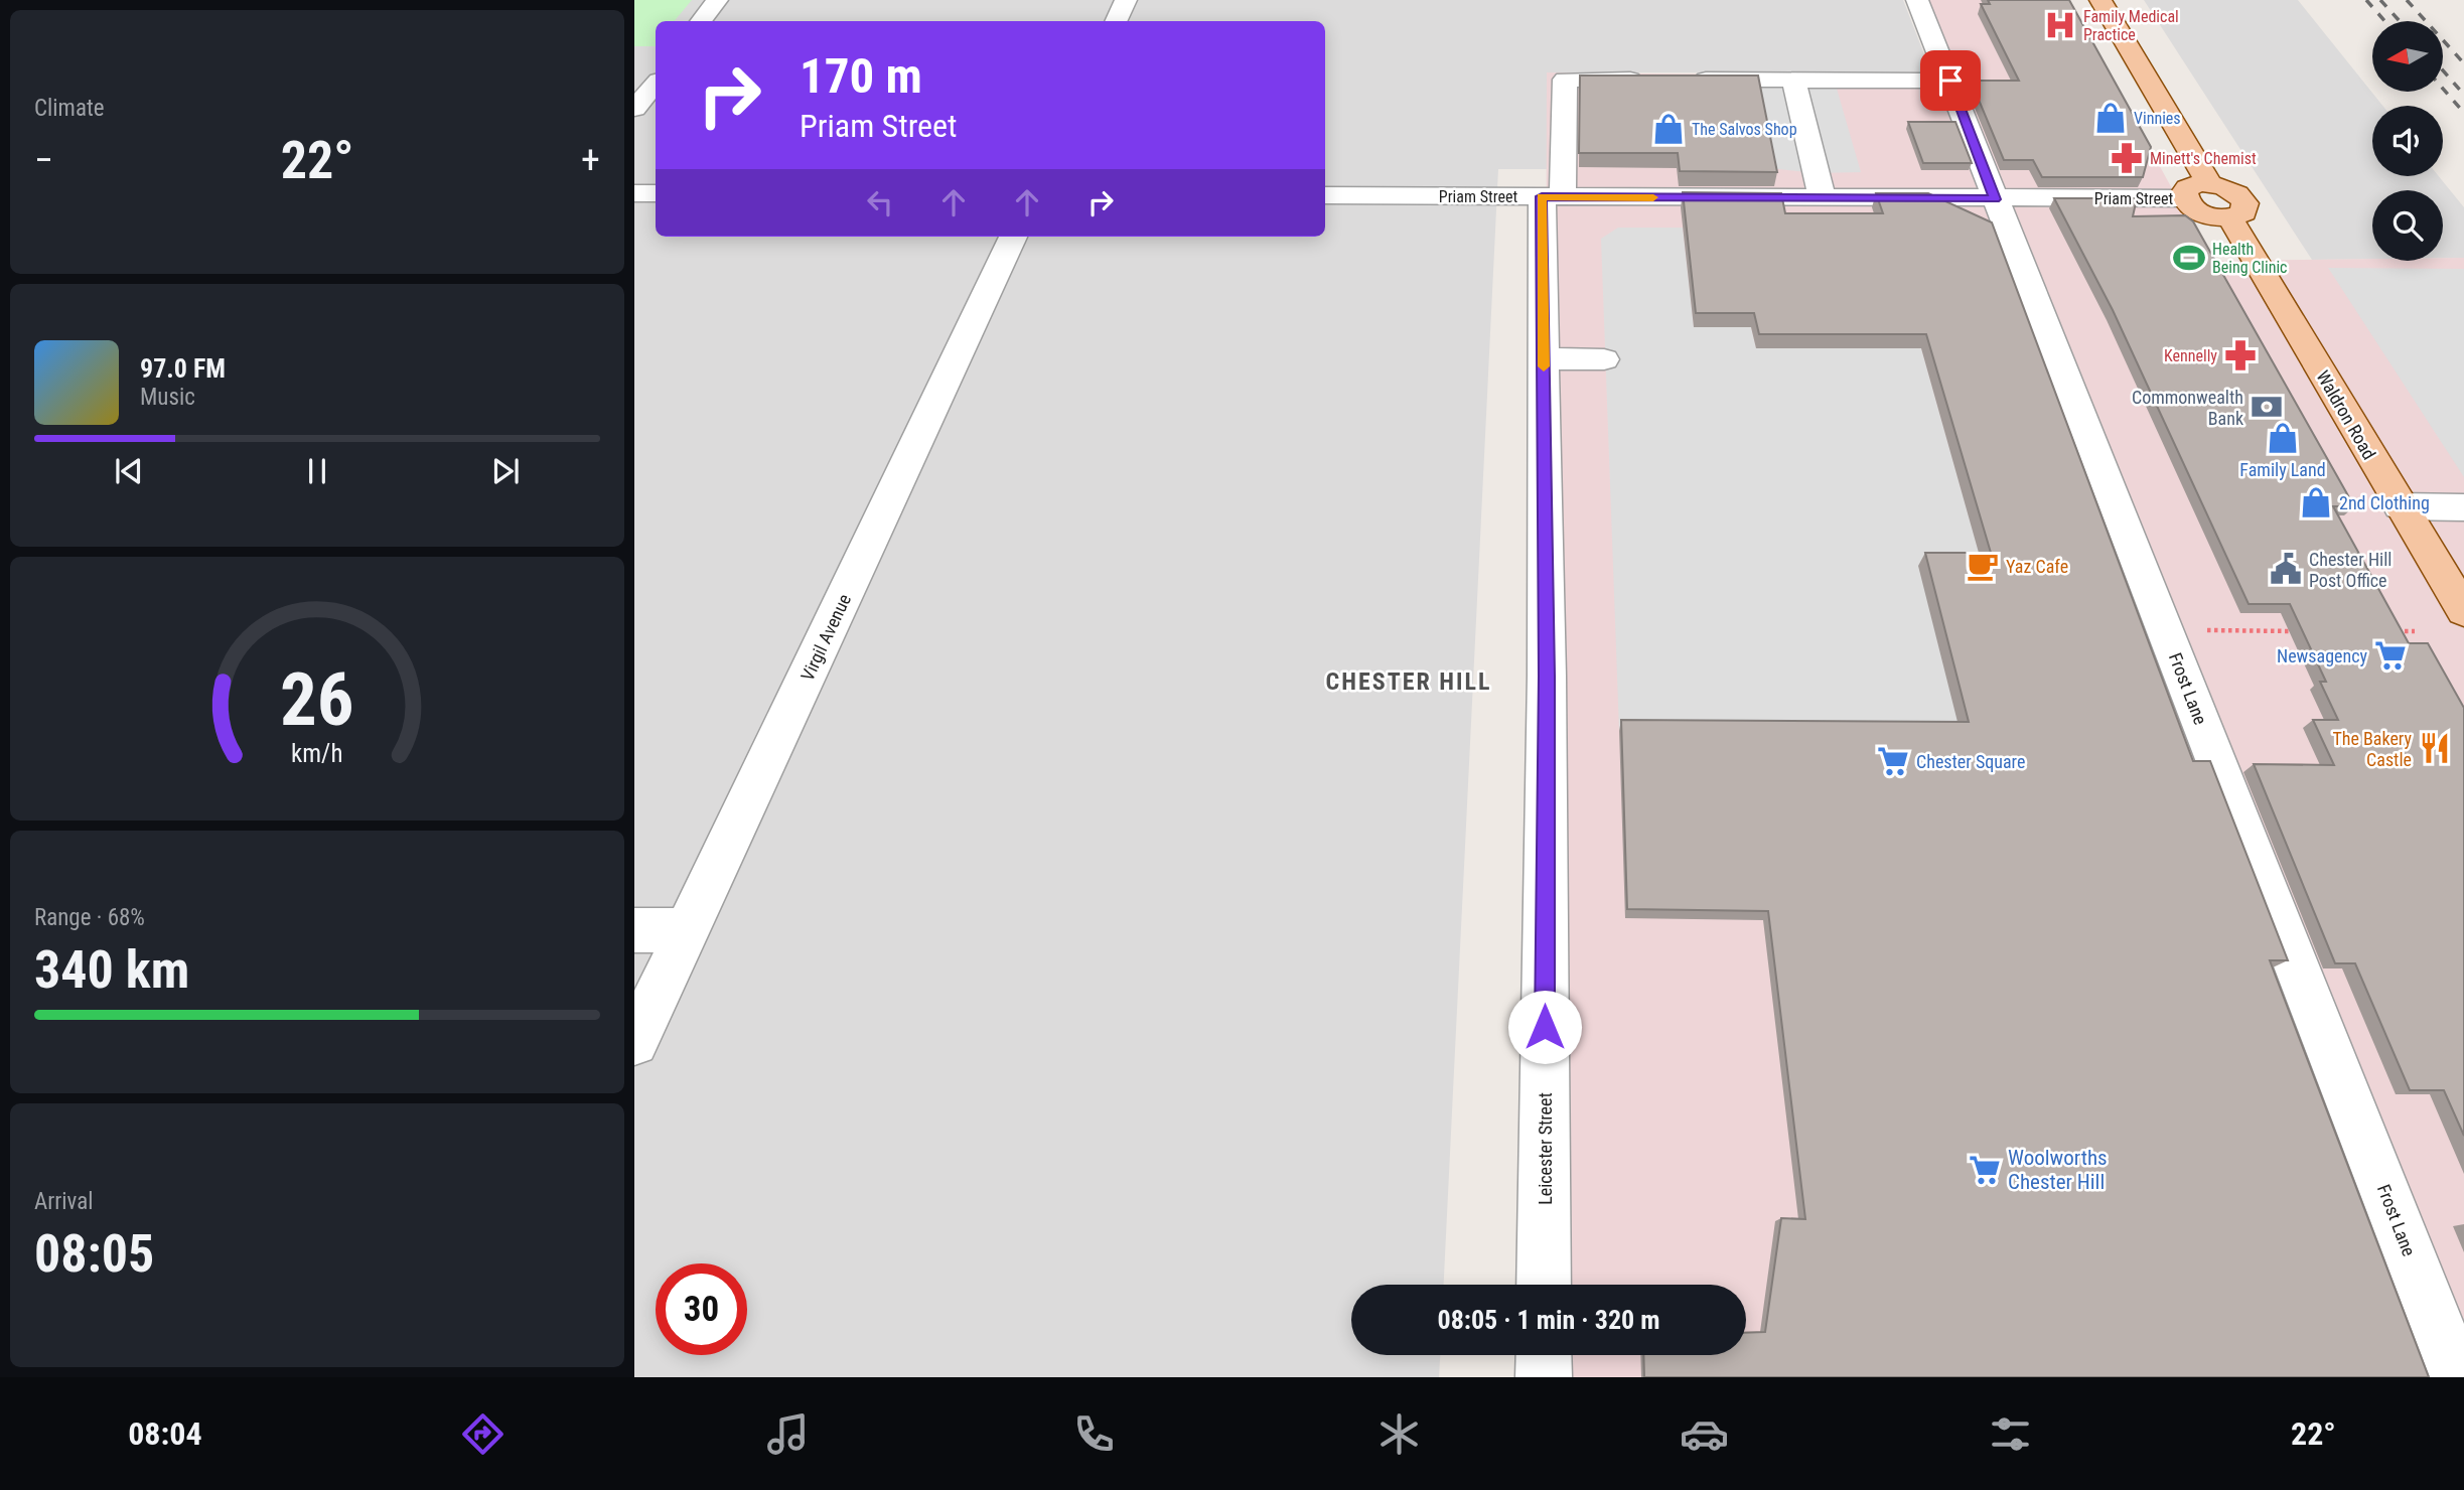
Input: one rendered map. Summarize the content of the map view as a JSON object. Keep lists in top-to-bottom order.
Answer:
{
  "streets": {
    "main road": ["Waldron Road"],
    "street": [
      "Priam Street",
      "Virgil Avenue",
      "Frost Lane",
      "Leicester Street"
    ]
  },
  "crossings": [
    ["Priam Street", "Frost Lane"],
    ["Priam Street", "Leicester Street"]
  ],
  "districts": ["CHESTER HILL"],
  "places": {
    "hospital": ["Family Medical Practice"],
    "shop": [
      "Vinnies",
      "The Salvos Shop",
      "Family Land",
      "2nd Clothing"
    ],
    "pharmacy": ["Minett's Chemist", "Kennelly"],
    "sports": ["Health Being Clinic"],
    "bank": ["Commonwealth Bank"],
    "cafe": ["Yaz Cafe"],
    "public building": ["Chester Hill Post Office"],
    "supermarket": ["Newsagency", "Chester Square", "Woolworths Chester Hill"],
    "restaurant": ["The Bakery Castle"]
  },
  "north": "left",
  "page": {
    "tile": [
      "Climate",
      ["Range · 68%", "340 km"],
      ["Arrival", "08:05"]
    ],
    "turn": ["170 m", "Priam Street"],
    "heat": ["−", "22°", "+"],
    "song": ["97.0 FM", "Music"],
    "limit": "30",
    "trip": "08:05 · 1 min · 320 m",
    "tabs": ["08:04", "22°"],
    "gauge": ["26", "km/h"]
  }
}
